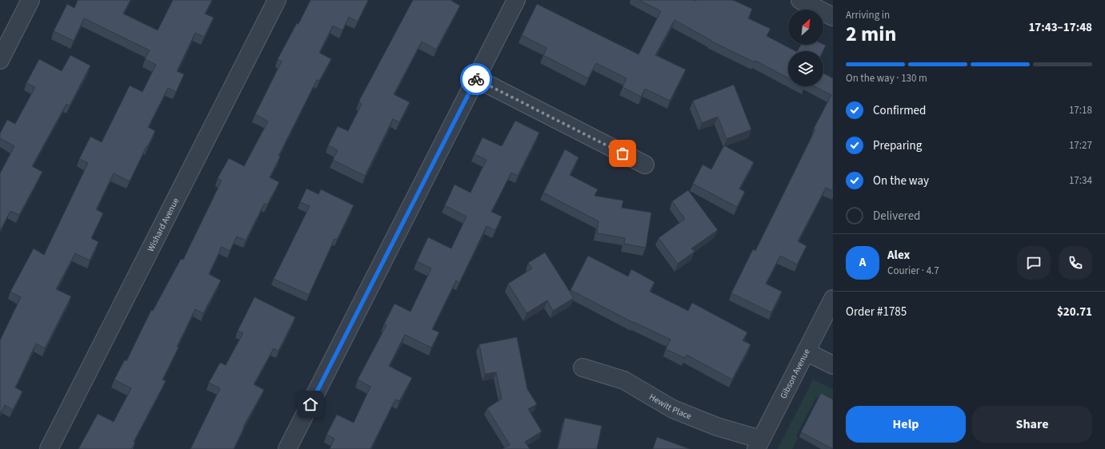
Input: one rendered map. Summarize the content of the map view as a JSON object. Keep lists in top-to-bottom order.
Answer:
{
  "streets": {
    "street": ["Wishard Avenue", "Gibson Avenue", "Hewitt Place"]
  },
  "crossings": [
    ["Gibson Avenue", "Hewitt Place"]
  ],
  "north": "top right",
  "page": {
    "heading": ["2 min", "Arriving in", "17:43–17:48"],
    "panel": [
      "Alex",
      "Courier · 4.7",
      "Order #1785",
      "$20.71"
    ],
    "bar": "On the way · 130 m",
    "list": [
      ["Confirmed", "17:18"],
      ["Preparing", "17:27"],
      ["On the way", "17:34"],
      "Delivered"
    ],
    "round": "A",
    "buttons": ["Help", "Share"]
  }
}
